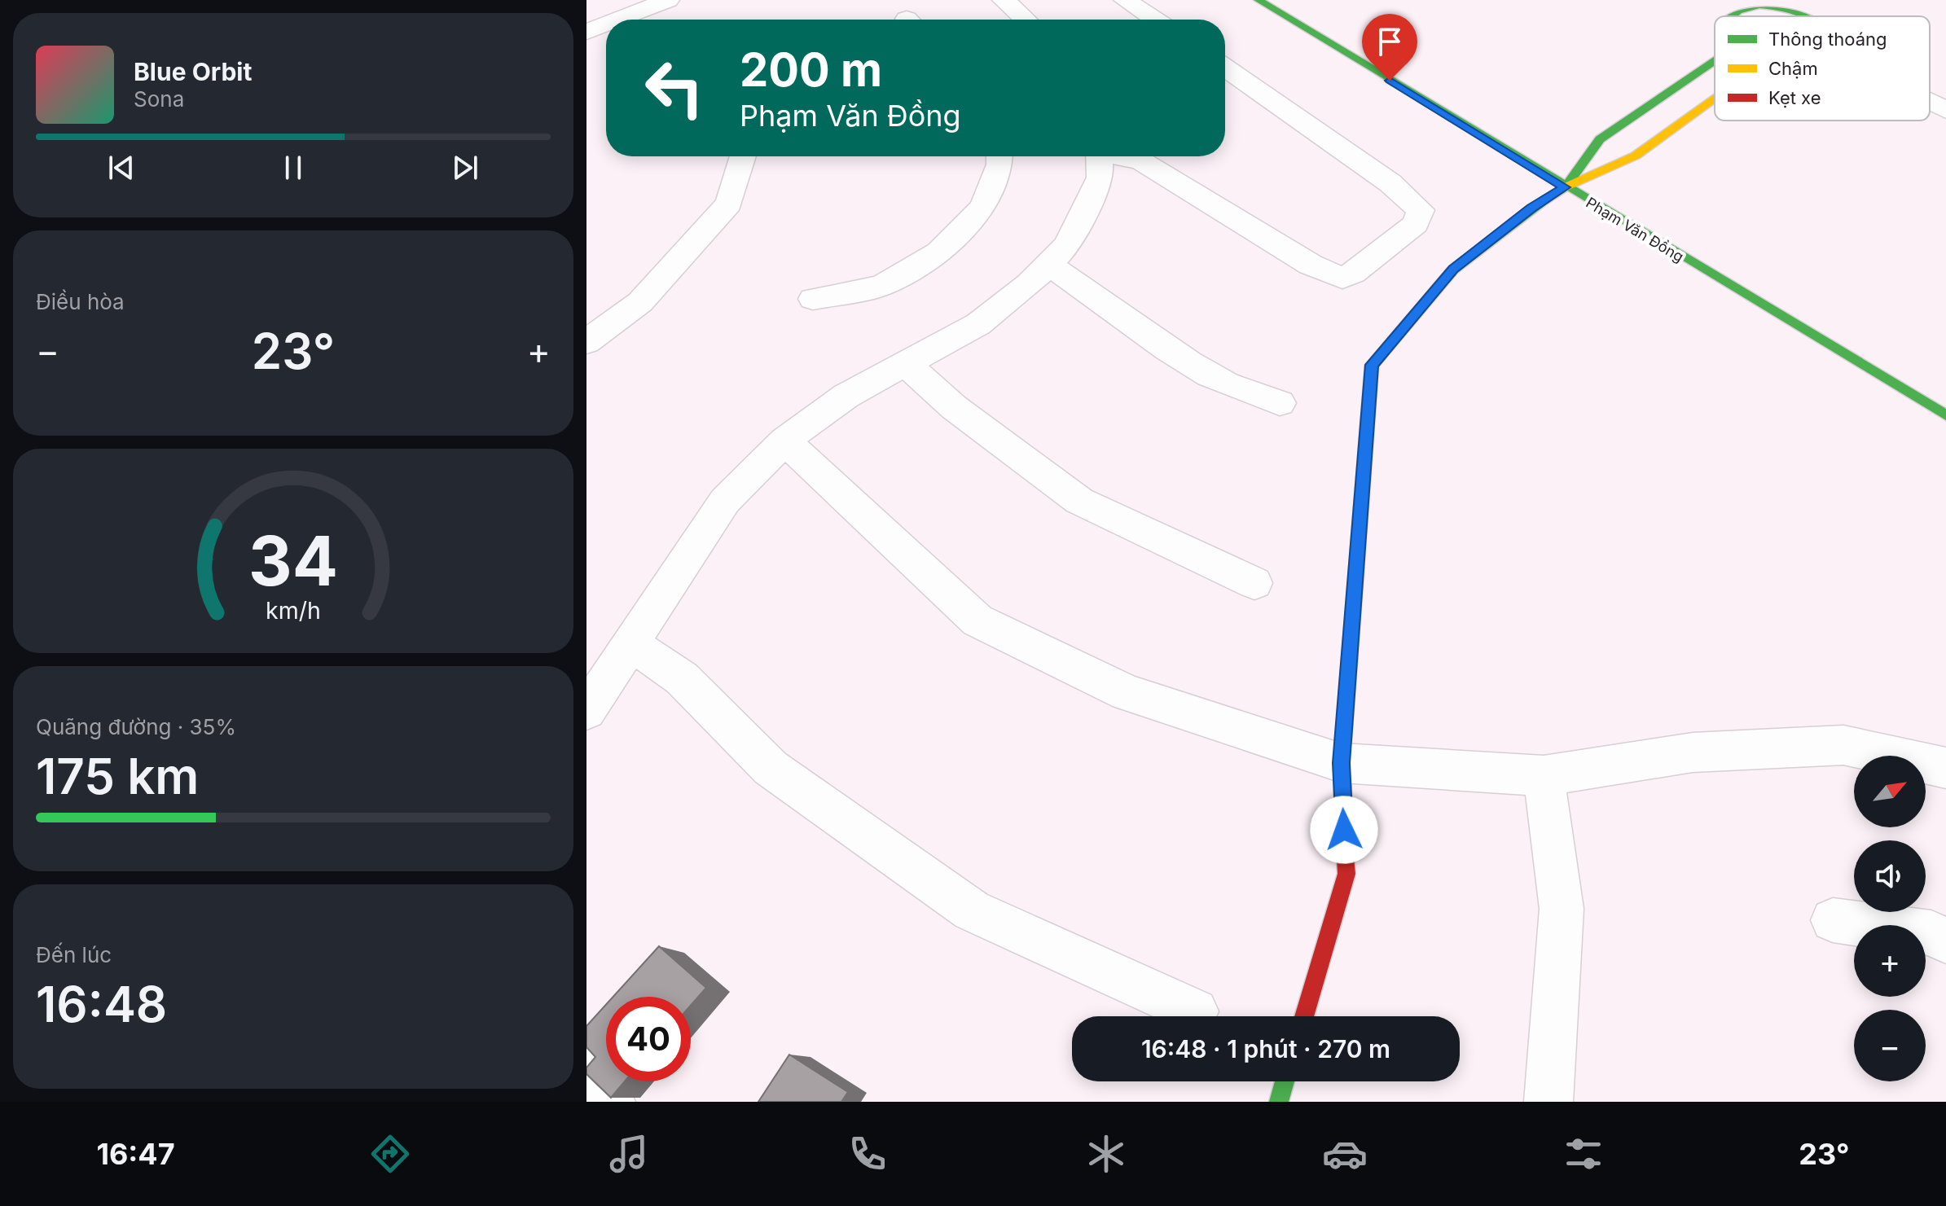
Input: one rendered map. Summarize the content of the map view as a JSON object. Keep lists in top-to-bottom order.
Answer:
{
  "streets": {
    "street": ["Phạm Văn Đồng"]
  },
  "legend": ["Thông thoáng", "Chậm", "Kẹt xe"],
  "north": "top right",
  "page": {
    "turn": ["200 m", "Phạm Văn Đồng"],
    "song": ["Blue Orbit", "Sona"],
    "tile": [
      "Điều hòa",
      ["Quãng đường · 35%", "175 km"],
      ["Đến lúc", "16:48"]
    ],
    "heat": ["−", "23°", "+"],
    "map_buttons": ["+", "−"],
    "limit": "40",
    "trip": "16:48 · 1 phút · 270 m",
    "tabs": ["16:47", "23°"],
    "gauge": ["34", "km/h"]
  }
}
